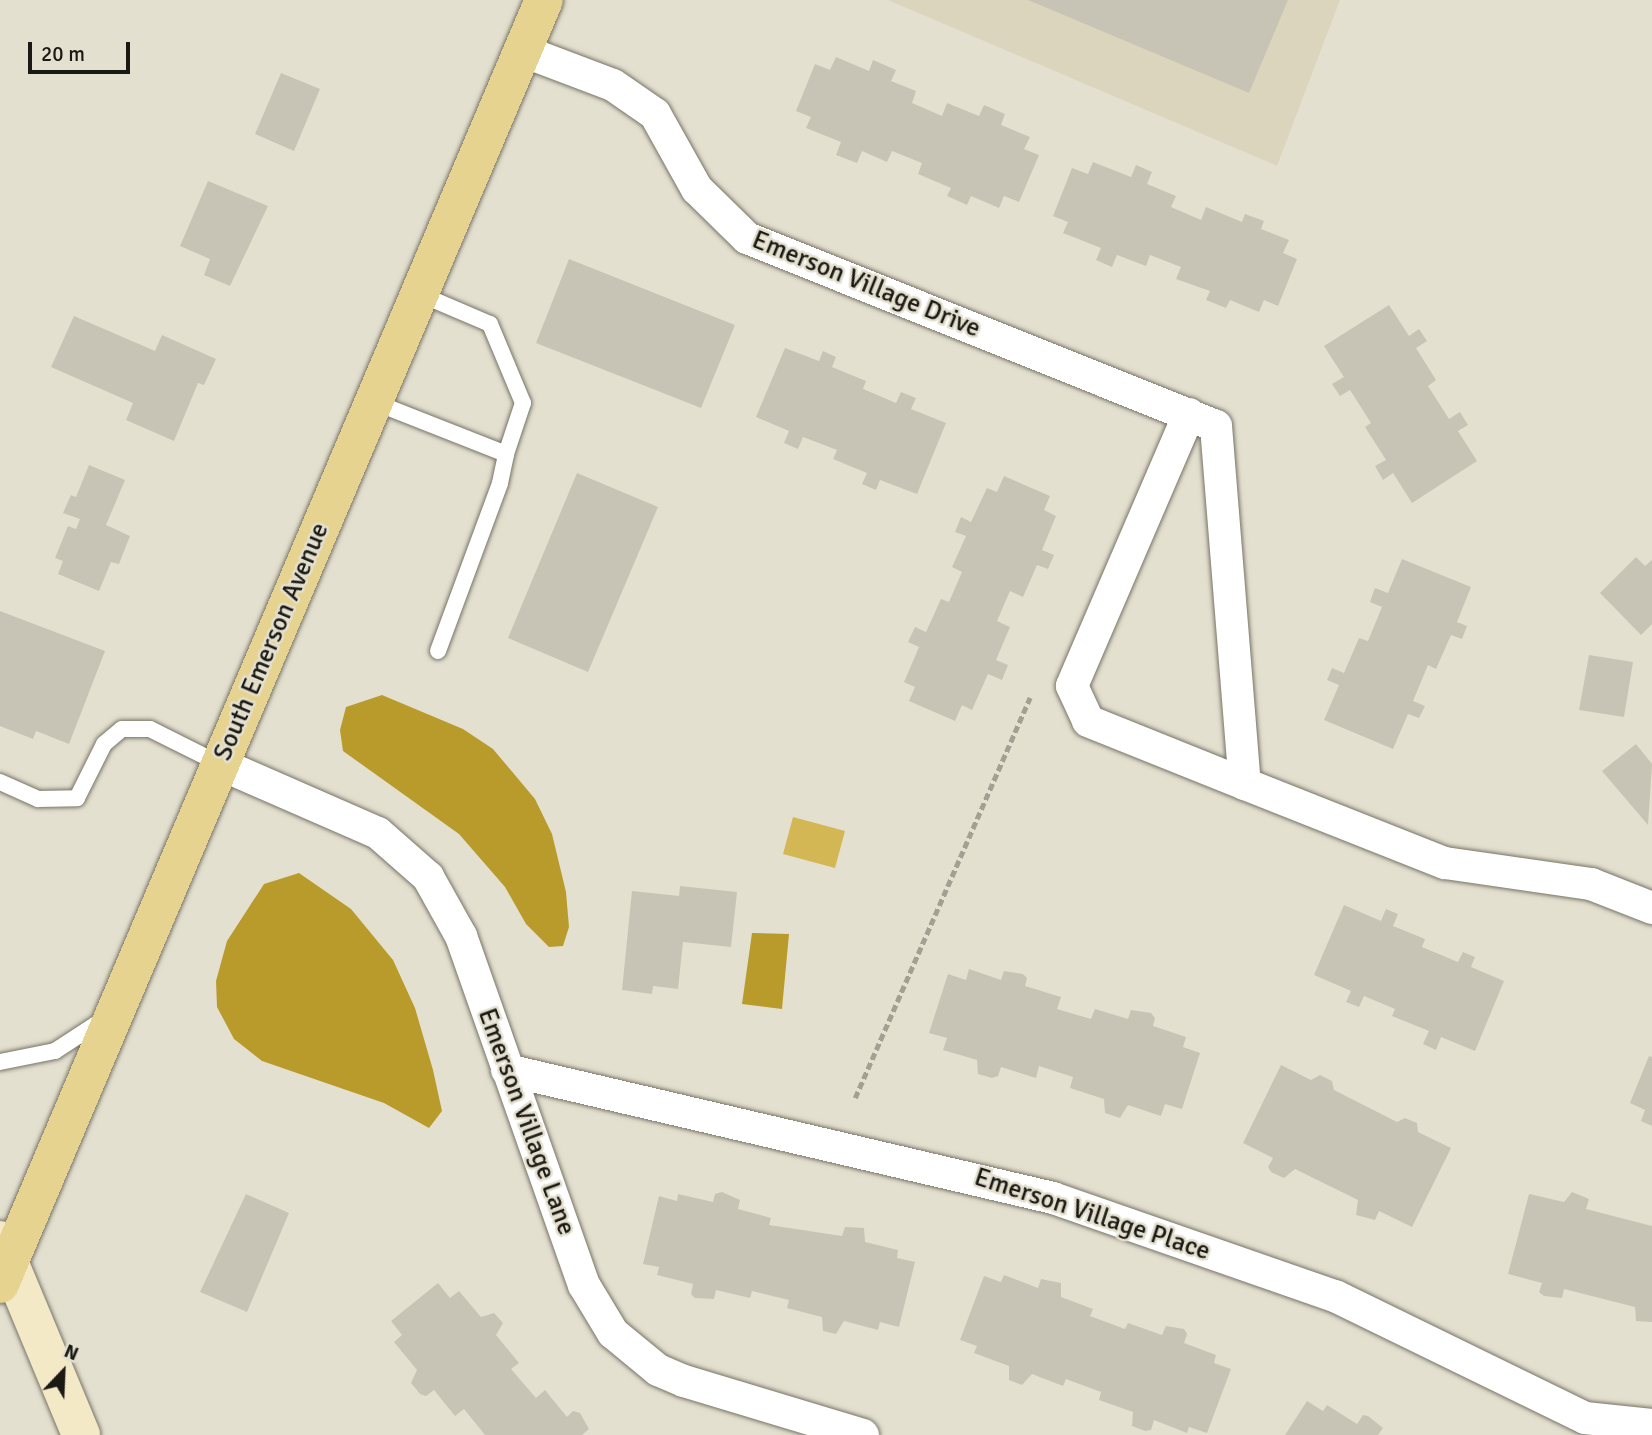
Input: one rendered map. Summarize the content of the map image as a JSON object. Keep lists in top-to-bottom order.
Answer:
{
  "streets": {
    "main road": ["South Emerson Avenue"],
    "street": ["Emerson Village Drive", "Emerson Village Lane", "Emerson Village Place"]
  },
  "crossings": [
    ["Emerson Village Drive", "South Emerson Avenue"],
    ["South Emerson Avenue", "Emerson Village Lane"],
    ["Emerson Village Lane", "Emerson Village Place"]
  ],
  "scale_bar": "20 m",
  "north": "top right"
}
